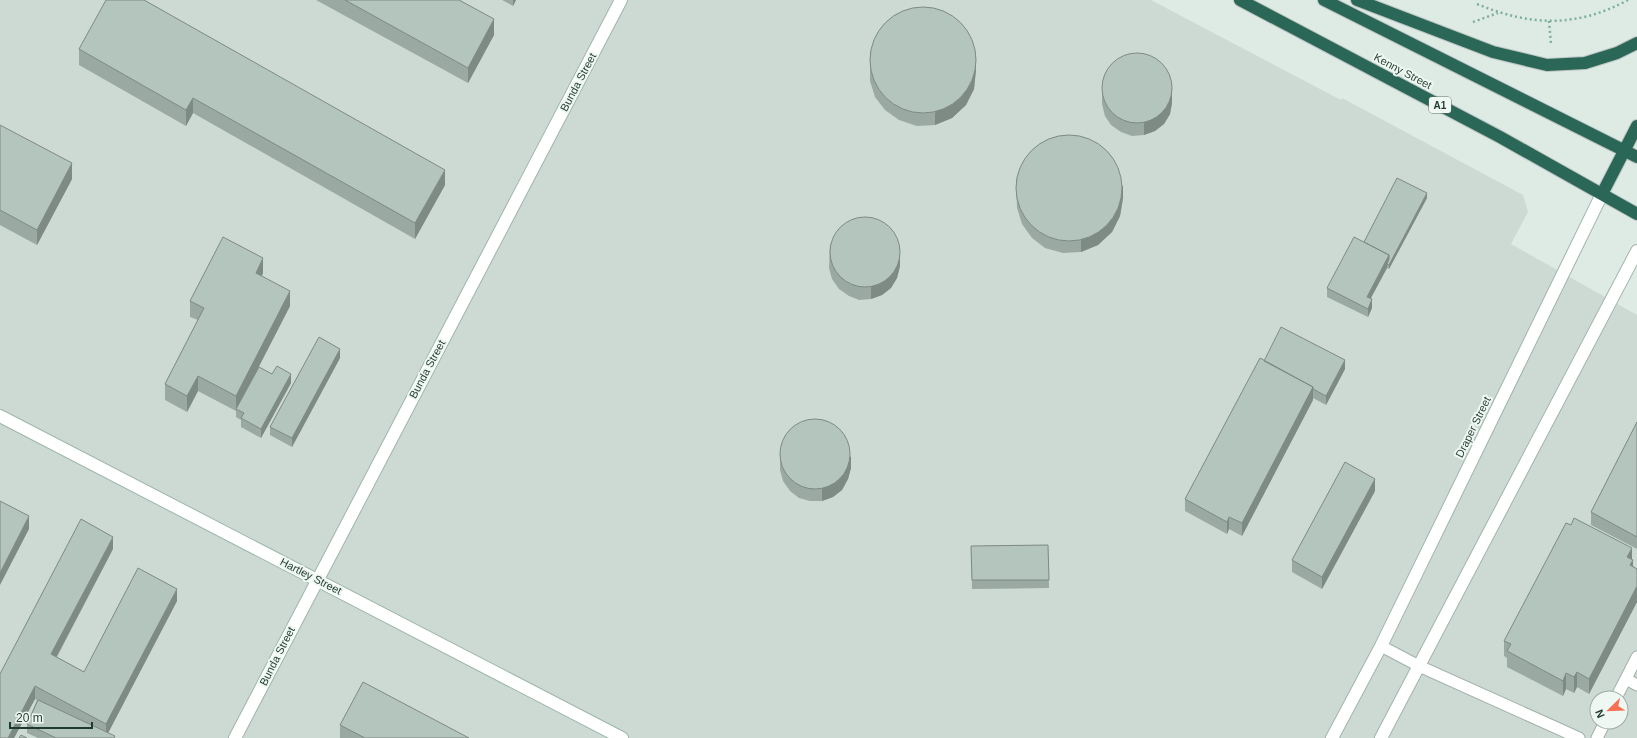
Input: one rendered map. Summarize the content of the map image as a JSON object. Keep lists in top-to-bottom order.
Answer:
{
  "streets": {
    "highway": ["Kenny Street", "A1", "Draper Street"],
    "street": ["Bunda Street", "Hartley Street"]
  },
  "crossings": [
    ["Kenny Street", "Draper Street"],
    ["Bunda Street", "Hartley Street"]
  ],
  "scale_bar": "20 m",
  "north": "bottom left"
}
